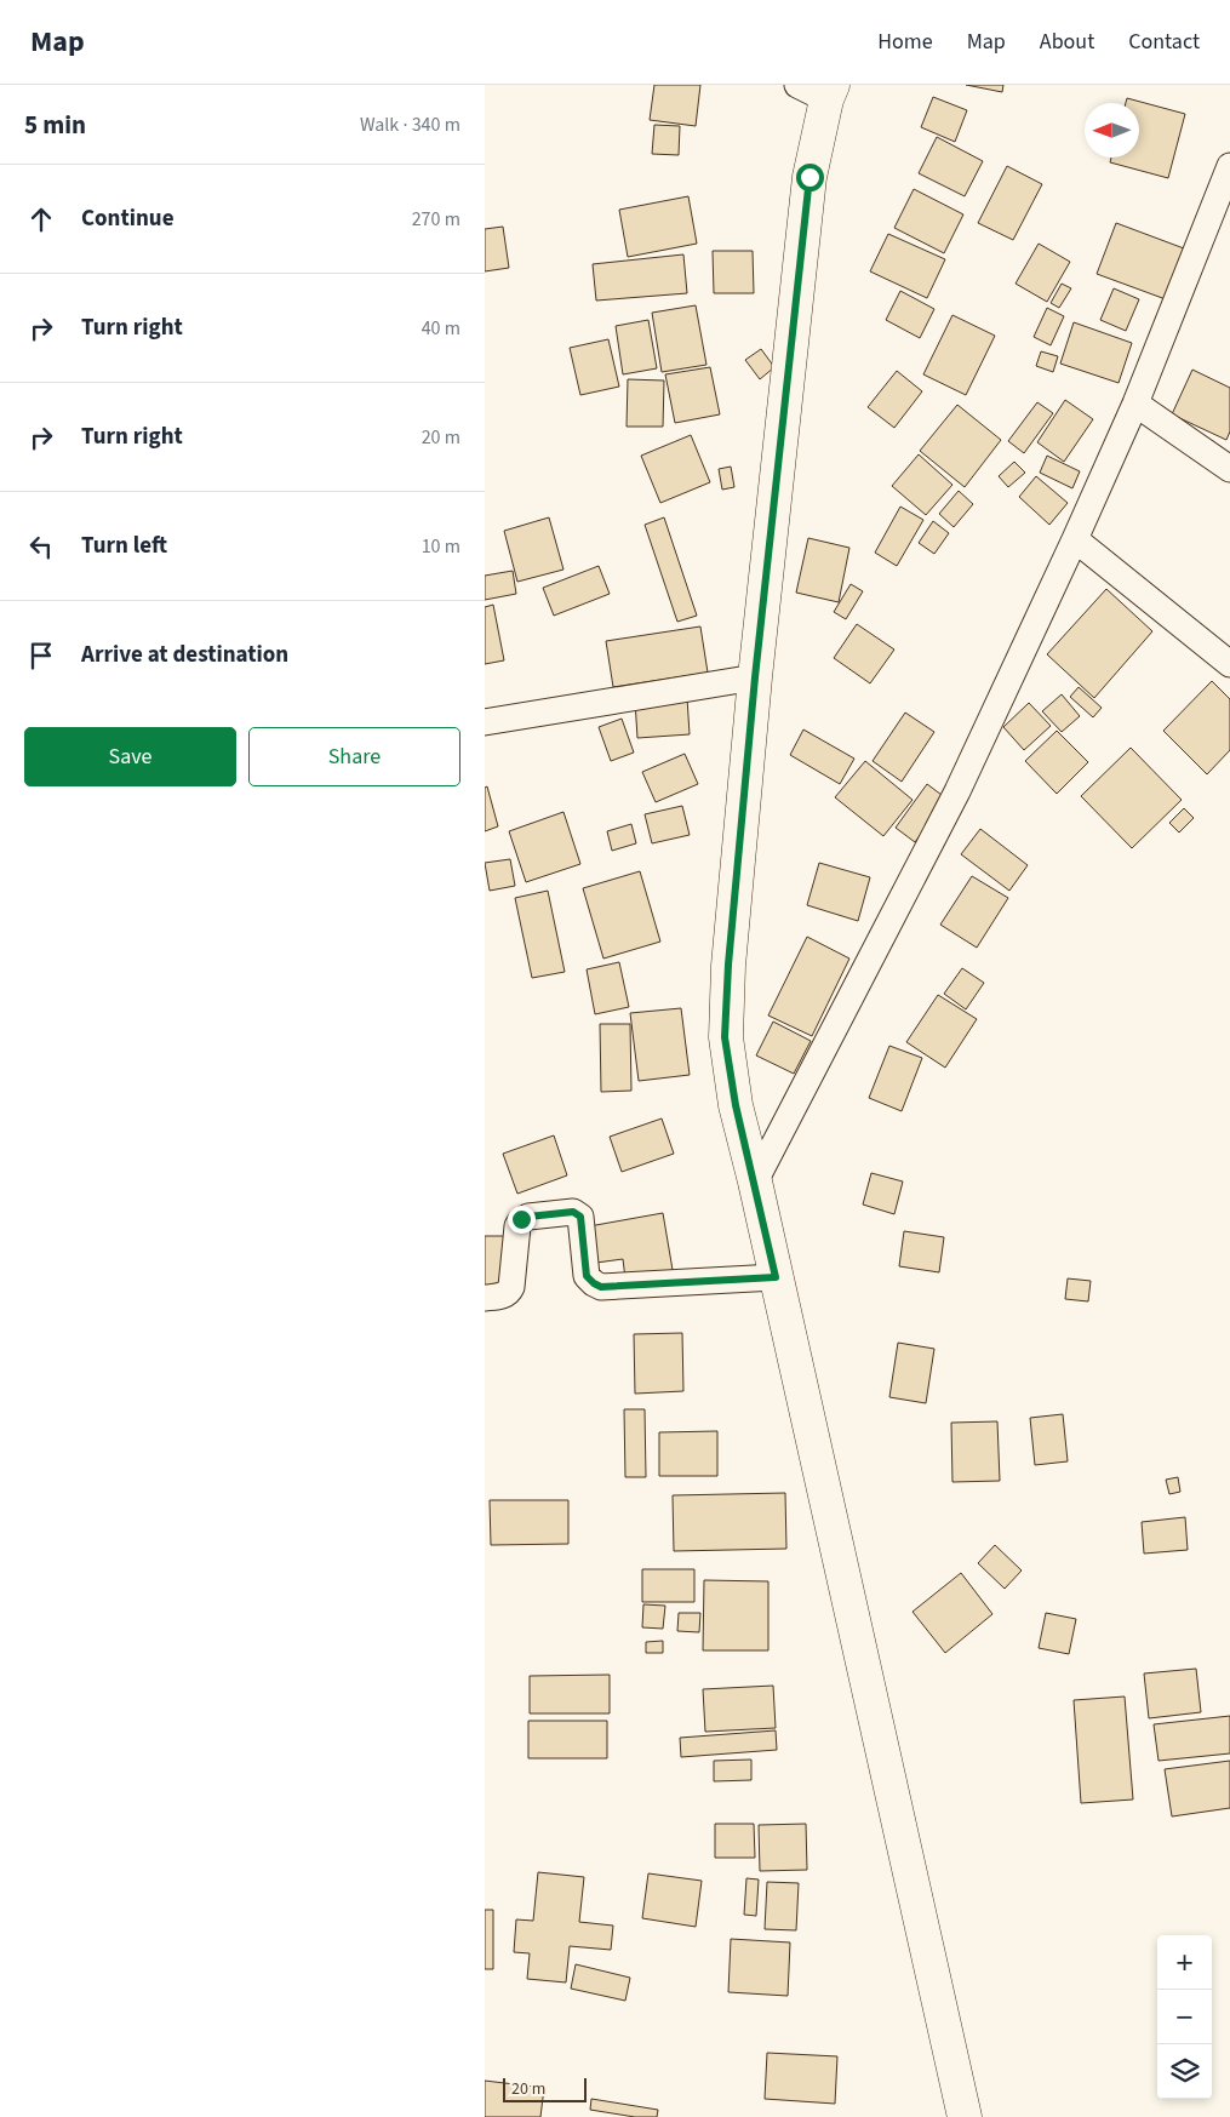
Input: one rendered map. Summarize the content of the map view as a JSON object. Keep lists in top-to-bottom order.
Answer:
{
  "scale_bar": "20 m",
  "north": "left",
  "page": {
    "header": "Map",
    "nav": [
      "Home",
      "Map",
      "About",
      "Contact"
    ],
    "heading": ["5 min", "Walk · 340 m"],
    "list": [
      ["Continue", "270 m"],
      ["Turn right", "40 m"],
      ["Turn right", "20 m"],
      ["Turn left", "10 m"],
      "Arrive at destination"
    ],
    "buttons": ["Save", "Share"],
    "map_buttons": ["+", "−"],
    "scale": "20 m"
  }
}
